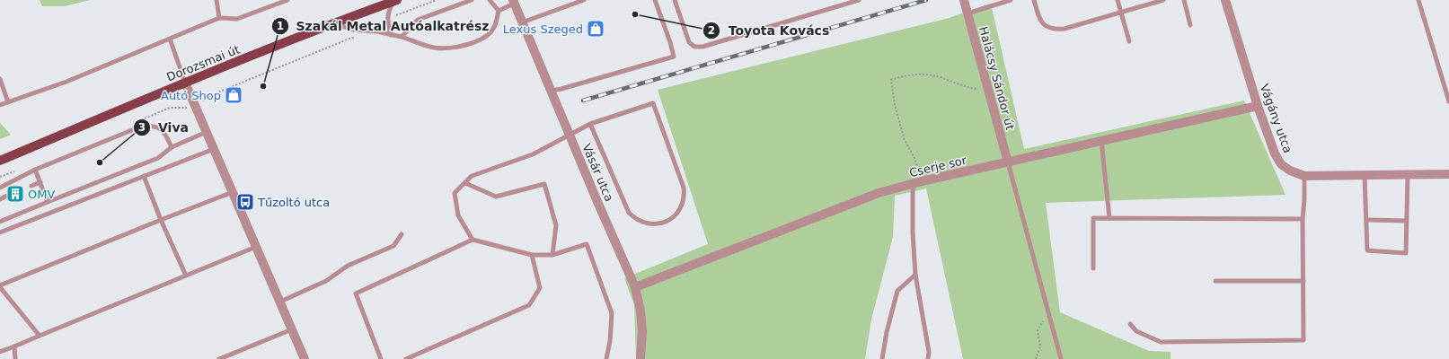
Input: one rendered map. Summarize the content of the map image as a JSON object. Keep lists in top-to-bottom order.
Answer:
{
  "streets": {
    "main road": ["Dorozsmai út"],
    "street": [
      "Halácsy Sándor út",
      "Vágány utca",
      "Cserje sor",
      "Vásár utca"
    ]
  },
  "crossings": [
    ["Halácsy Sándor út", "Cserje sor"],
    ["Vágány utca", "Cserje sor"],
    ["Cserje sor", "Vásár utca"]
  ],
  "places": {
    "other": ["Toyota Kovács", "Szakál Metal Autóalkatrész", "Viva"],
    "shop": ["Lexus Szeged", "Autó Shop"],
    "building": ["OMV"],
    "bus stop": ["Tűzoltó utca"]
  }
}
